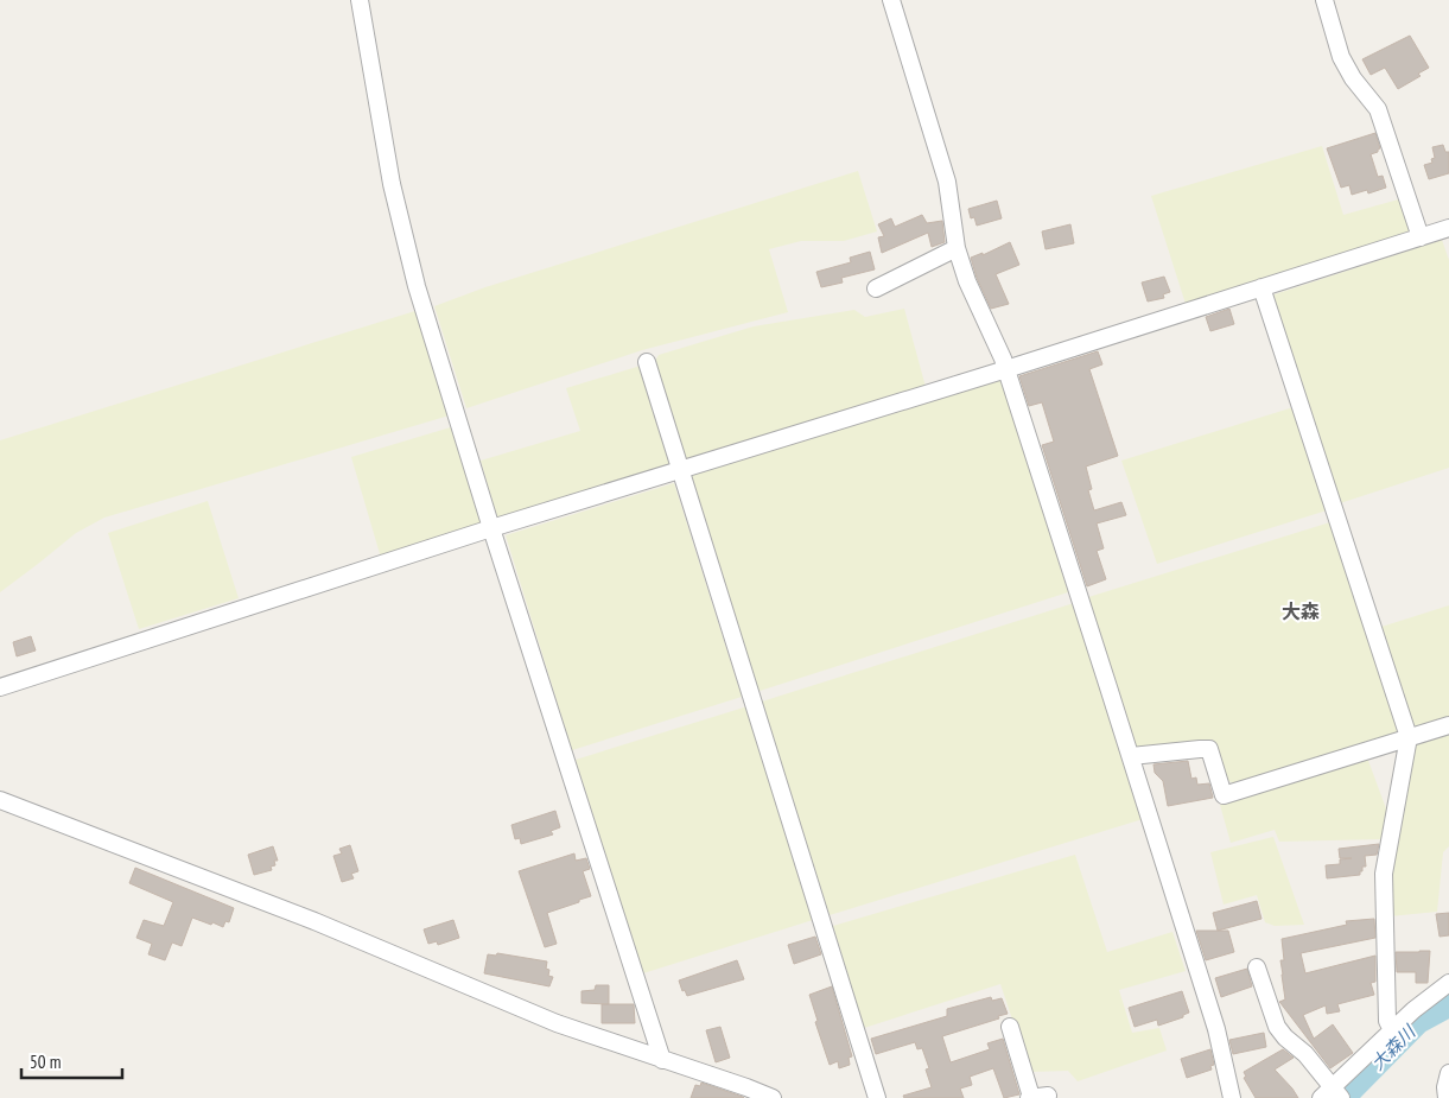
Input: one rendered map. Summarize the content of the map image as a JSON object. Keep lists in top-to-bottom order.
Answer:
{
  "districts": ["大森"],
  "water": ["大森川"],
  "scale_bar": "50 m"
}
